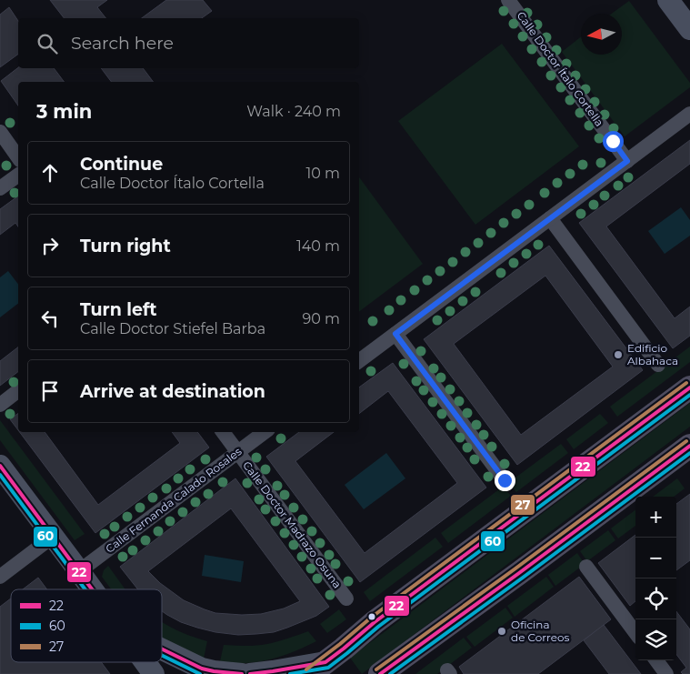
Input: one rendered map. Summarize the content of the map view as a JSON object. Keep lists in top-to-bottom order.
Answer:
{
  "streets": {
    "street": ["Calle Doctor Ítalo Cortella", "Calle Fernanda Calado Rosales", "Calle Doctor Madrazo Osuna"]
  },
  "crossings": [
    ["Calle Fernanda Calado Rosales", "Calle Doctor Madrazo Osuna"]
  ],
  "places": ["Edificio Albahaca", "Oficina de Correos"],
  "lines": ["transit line 27", "transit line 22", "transit line 60"],
  "legend": ["22", "60", "27"],
  "north": "left",
  "page": {
    "search": "Search here",
    "heading": ["3 min", "Walk · 240 m"],
    "list": [
      ["Continue", "Calle Doctor Ítalo Cortella", "10 m"],
      ["Turn right", "140 m"],
      ["Turn left", "Calle Doctor Stiefel Barba", "90 m"],
      "Arrive at destination"
    ],
    "map_buttons": ["+", "−"]
  }
}
